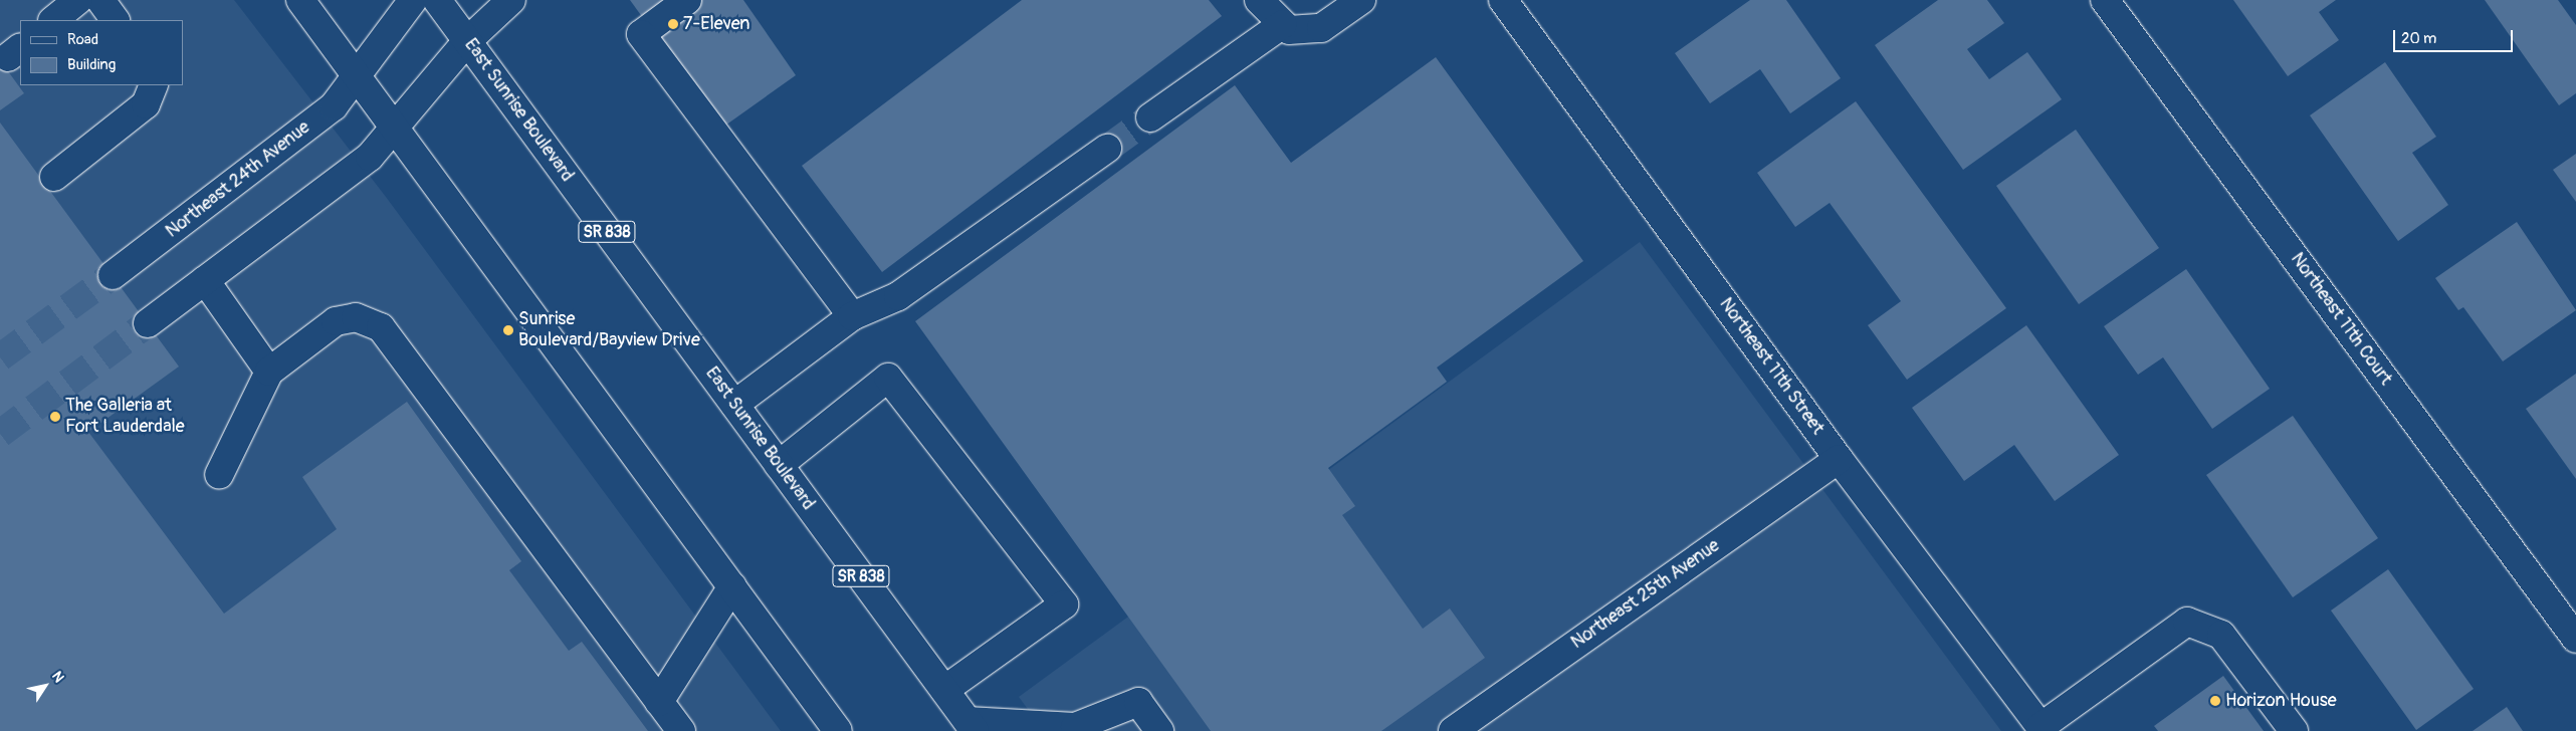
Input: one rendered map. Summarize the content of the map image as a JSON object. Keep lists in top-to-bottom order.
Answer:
{
  "streets": {
    "street": [
      "East Sunrise Boulevard",
      "Northeast 24th Avenue",
      "SR 838",
      "Northeast 11th Court",
      "Northeast 11th Street",
      "Northeast 25th Avenue"
    ]
  },
  "crossings": [
    ["Northeast 11th Street", "Northeast 25th Avenue"]
  ],
  "places": [
    "7-Eleven",
    "Sunrise Boulevard/Bayview Drive",
    "The Galleria at Fort Lauderdale",
    "Horizon House"
  ],
  "legend": ["Road", "Building"],
  "scale_bar": "20 m",
  "north": "top right"
}
